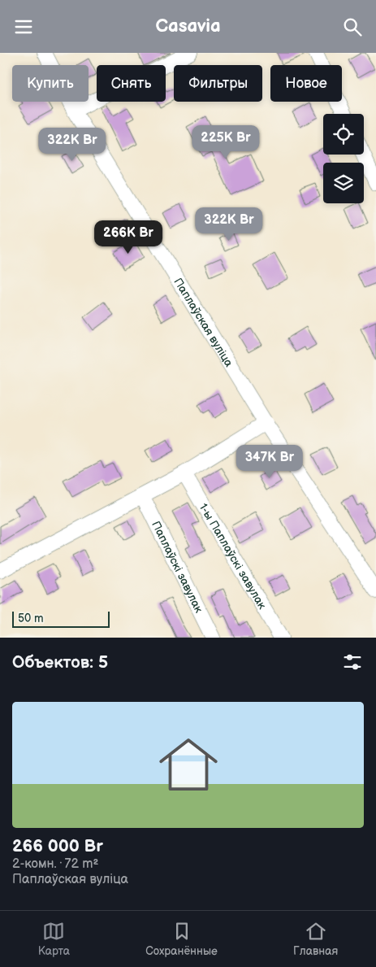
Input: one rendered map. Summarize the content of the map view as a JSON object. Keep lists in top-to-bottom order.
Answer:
{
  "streets": {
    "street": ["Паплаўская вуліца", "1-ы Паплаўскі завулак", "Паплаўскі завулак"]
  },
  "scale_bar": "50 m",
  "page": {
    "header": "Casavia",
    "chip": [
      "Купить",
      "Снять",
      "Фильтры",
      "Новое"
    ],
    "price": [
      "225K Br",
      "322K Br",
      "322K Br",
      "266K Br",
      "347K Br"
    ],
    "scale": "50 m",
    "heading": "Объектов: 5",
    "list": [
      {
        "name": "266 000 Br",
        "note": "2-комн. · 72 m² · Паплаўская вуліца"
      }
    ],
    "tabs": ["Карта", "Сохранённые", "Главная"]
  }
}
